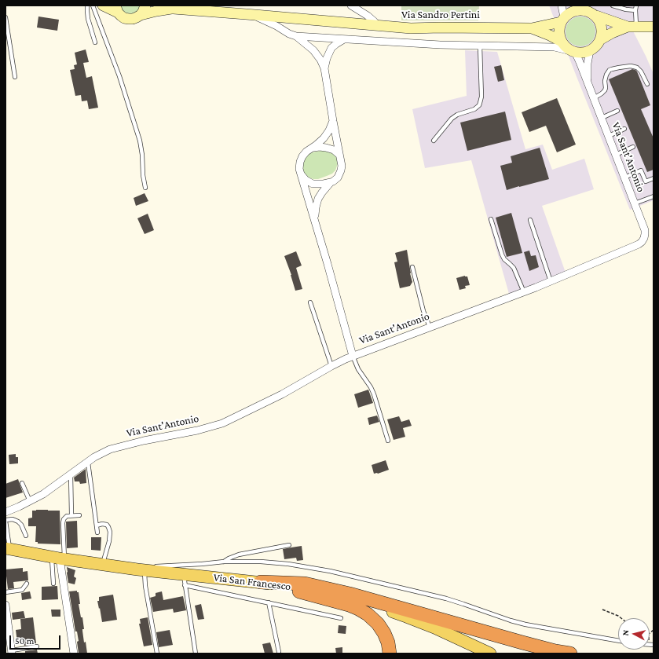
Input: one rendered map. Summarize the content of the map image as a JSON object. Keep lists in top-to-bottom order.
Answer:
{
  "streets": {
    "main road": ["Via Sandro Pertini", "Via San Francesco"],
    "street": ["Via Sant'Antonio"]
  },
  "crossings": [
    ["Via Sandro Pertini", "Via Sant'Antonio"]
  ],
  "scale_bar": "50 m",
  "north": "left"
}
